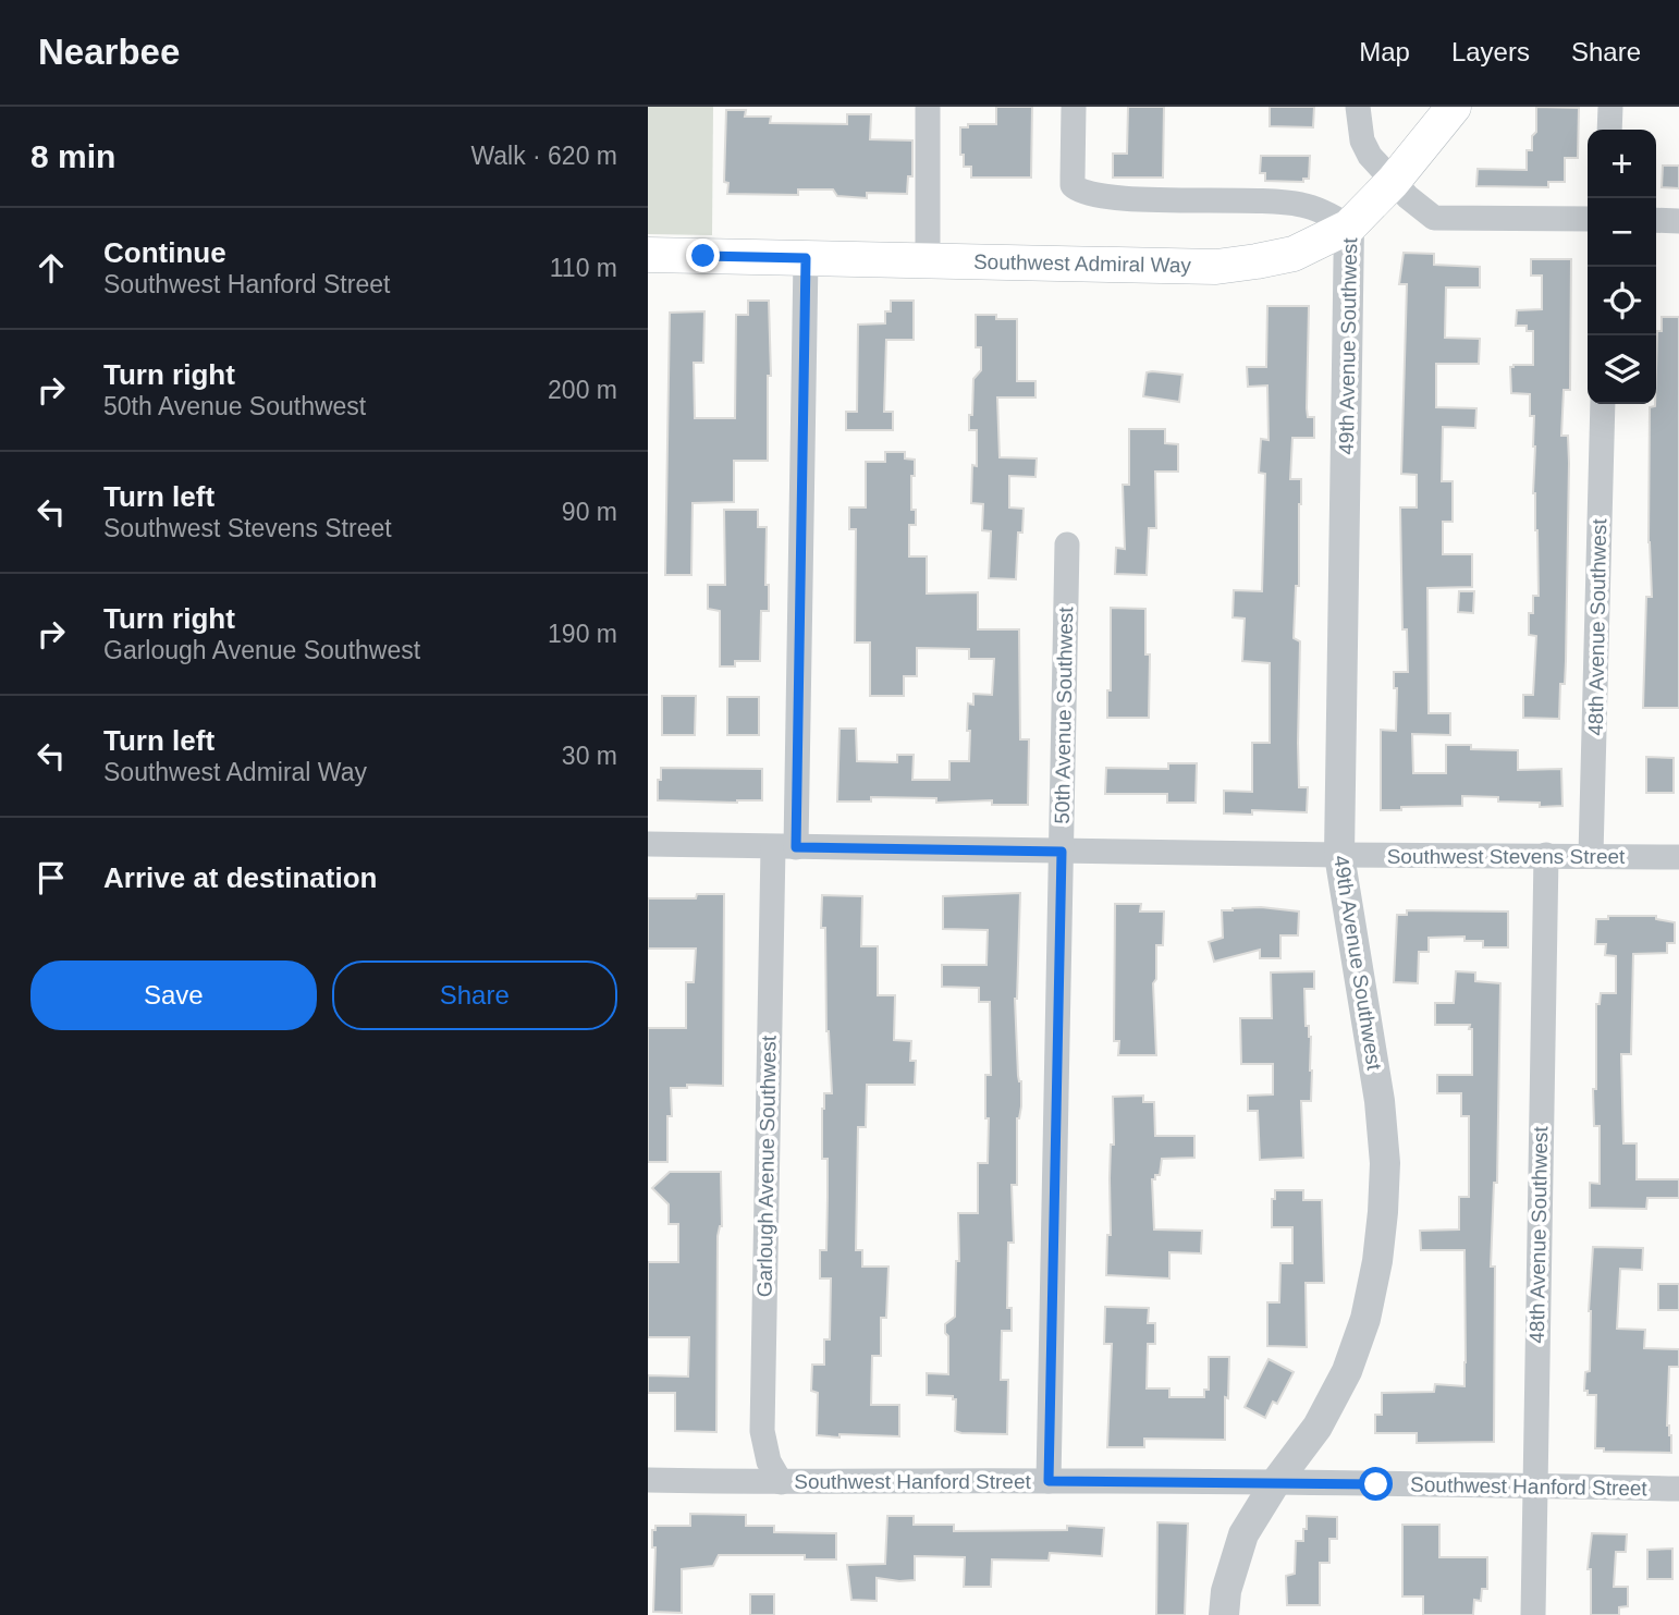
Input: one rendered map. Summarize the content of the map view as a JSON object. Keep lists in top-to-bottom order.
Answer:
{
  "streets": {
    "main road": ["Southwest Admiral Way"],
    "street": [
      "49th Avenue Southwest",
      "48th Avenue Southwest",
      "50th Avenue Southwest",
      "Southwest Stevens Street",
      "Garlough Avenue Southwest",
      "Southwest Hanford Street"
    ]
  },
  "crossings": [
    ["Southwest Admiral Way", "49th Avenue Southwest"],
    ["Southwest Admiral Way", "Garlough Avenue Southwest"],
    ["49th Avenue Southwest", "Southwest Stevens Street"],
    ["49th Avenue Southwest", "Southwest Hanford Street"],
    ["48th Avenue Southwest", "Southwest Stevens Street"],
    ["48th Avenue Southwest", "Southwest Hanford Street"],
    ["50th Avenue Southwest", "Southwest Stevens Street"],
    ["50th Avenue Southwest", "Southwest Hanford Street"],
    ["Southwest Stevens Street", "Garlough Avenue Southwest"],
    ["Garlough Avenue Southwest", "Southwest Hanford Street"]
  ],
  "page": {
    "header": "Nearbee",
    "nav": ["Map", "Layers", "Share"],
    "heading": ["8 min", "Walk · 620 m"],
    "map_buttons": ["+", "−"],
    "list": [
      ["Continue", "Southwest Hanford Street", "110 m"],
      ["Turn right", "50th Avenue Southwest", "200 m"],
      ["Turn left", "Southwest Stevens Street", "90 m"],
      ["Turn right", "Garlough Avenue Southwest", "190 m"],
      ["Turn left", "Southwest Admiral Way", "30 m"],
      "Arrive at destination"
    ],
    "buttons": ["Save", "Share"]
  }
}
